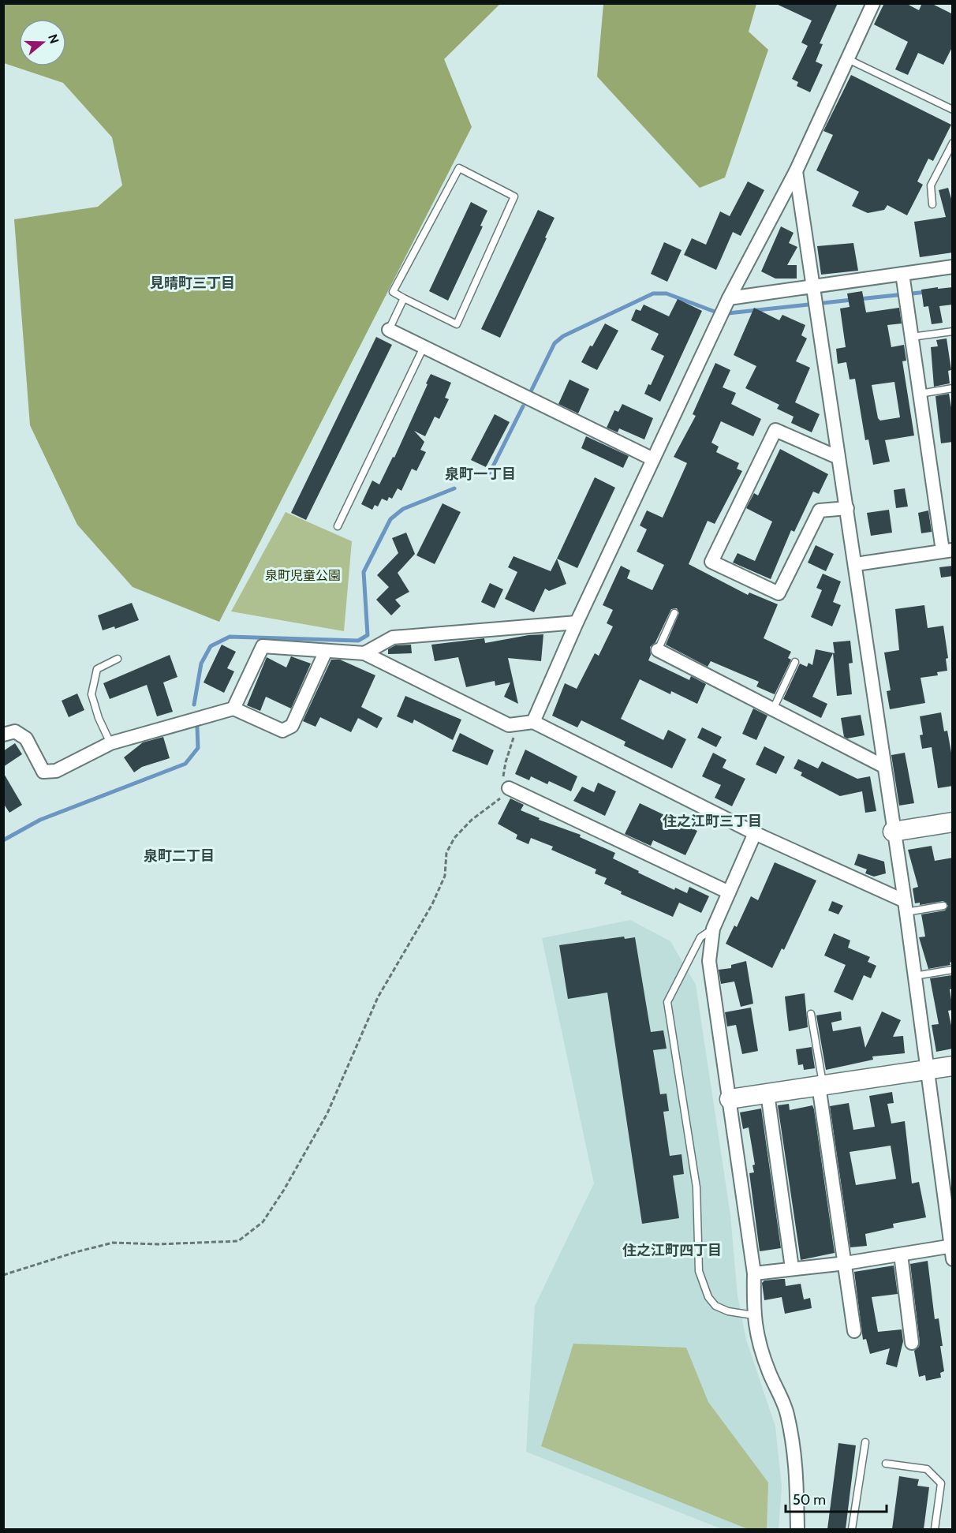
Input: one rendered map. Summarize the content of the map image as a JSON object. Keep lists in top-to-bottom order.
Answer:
{
  "districts": [
    "見晴町三丁目",
    "泉町一丁目",
    "住之江町三丁目",
    "泉町二丁目",
    "住之江町四丁目"
  ],
  "parks": ["泉町児童公園"],
  "scale_bar": "50 m",
  "north": "right"
}
